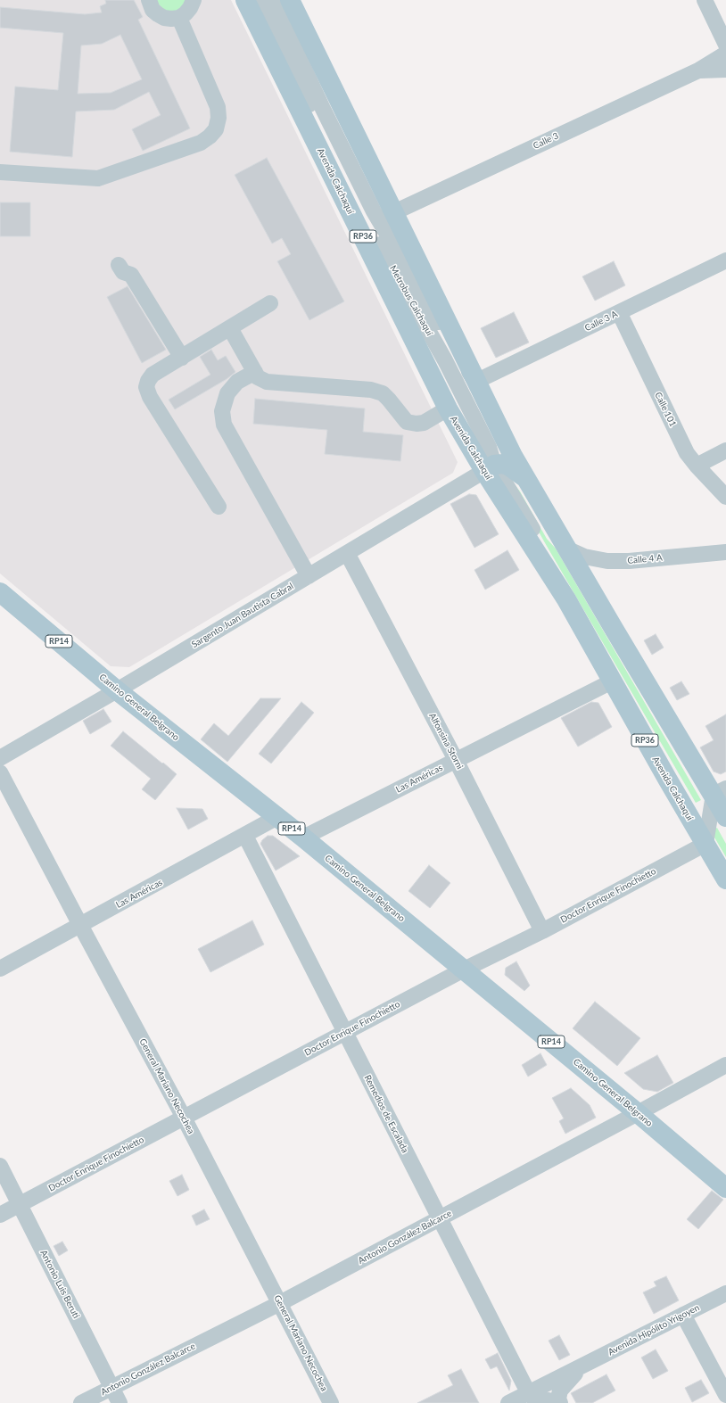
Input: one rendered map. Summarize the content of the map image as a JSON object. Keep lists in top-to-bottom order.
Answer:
{
  "streets": {
    "main road": [
      "Avenida Calchaquí",
      "RP36",
      "RP14",
      "Camino General Belgrano"
    ],
    "street": [
      "Calle 3",
      "Metrobus Calchaquí",
      "Calle 3 A",
      "Calle 101",
      "Calle 4 A",
      "Sargento Juan Bautista Cabral",
      "Alfonsina Storni",
      "Las Américas",
      "Doctor Enrique Finochietto",
      "General Mariano Necochea",
      "Remedios de Escalada",
      "Antonio González Balcarce",
      "Antonio Luis Beruti",
      "Avenida Hipólito Yrigoyen"
    ]
  },
  "crossings": [
    ["Avenida Calchaquí", "Metrobus Calchaquí"],
    ["Avenida Calchaquí", "Sargento Juan Bautista Cabral"],
    ["Avenida Calchaquí", "Las Américas"],
    ["Avenida Calchaquí", "Doctor Enrique Finochietto"],
    ["Metrobus Calchaquí", "Calle 3 A"],
    ["Metrobus Calchaquí", "Sargento Juan Bautista Cabral"],
    ["Calle 3 A", "Calle 101"],
    ["Sargento Juan Bautista Cabral", "Camino General Belgrano"],
    ["Sargento Juan Bautista Cabral", "Alfonsina Storni"],
    ["Camino General Belgrano", "Las Américas"],
    ["Camino General Belgrano", "Doctor Enrique Finochietto"],
    ["Camino General Belgrano", "Antonio González Balcarce"],
    ["Alfonsina Storni", "Las Américas"],
    ["Alfonsina Storni", "Doctor Enrique Finochietto"],
    ["Las Américas", "General Mariano Necochea"],
    ["Las Américas", "Remedios de Escalada"],
    ["Doctor Enrique Finochietto", "General Mariano Necochea"],
    ["Doctor Enrique Finochietto", "Remedios de Escalada"],
    ["Doctor Enrique Finochietto", "Antonio Luis Beruti"],
    ["General Mariano Necochea", "Antonio González Balcarce"],
    ["Remedios de Escalada", "Antonio González Balcarce"],
    ["Remedios de Escalada", "Avenida Hipólito Yrigoyen"],
    ["Antonio González Balcarce", "Antonio Luis Beruti"]
  ]
}
